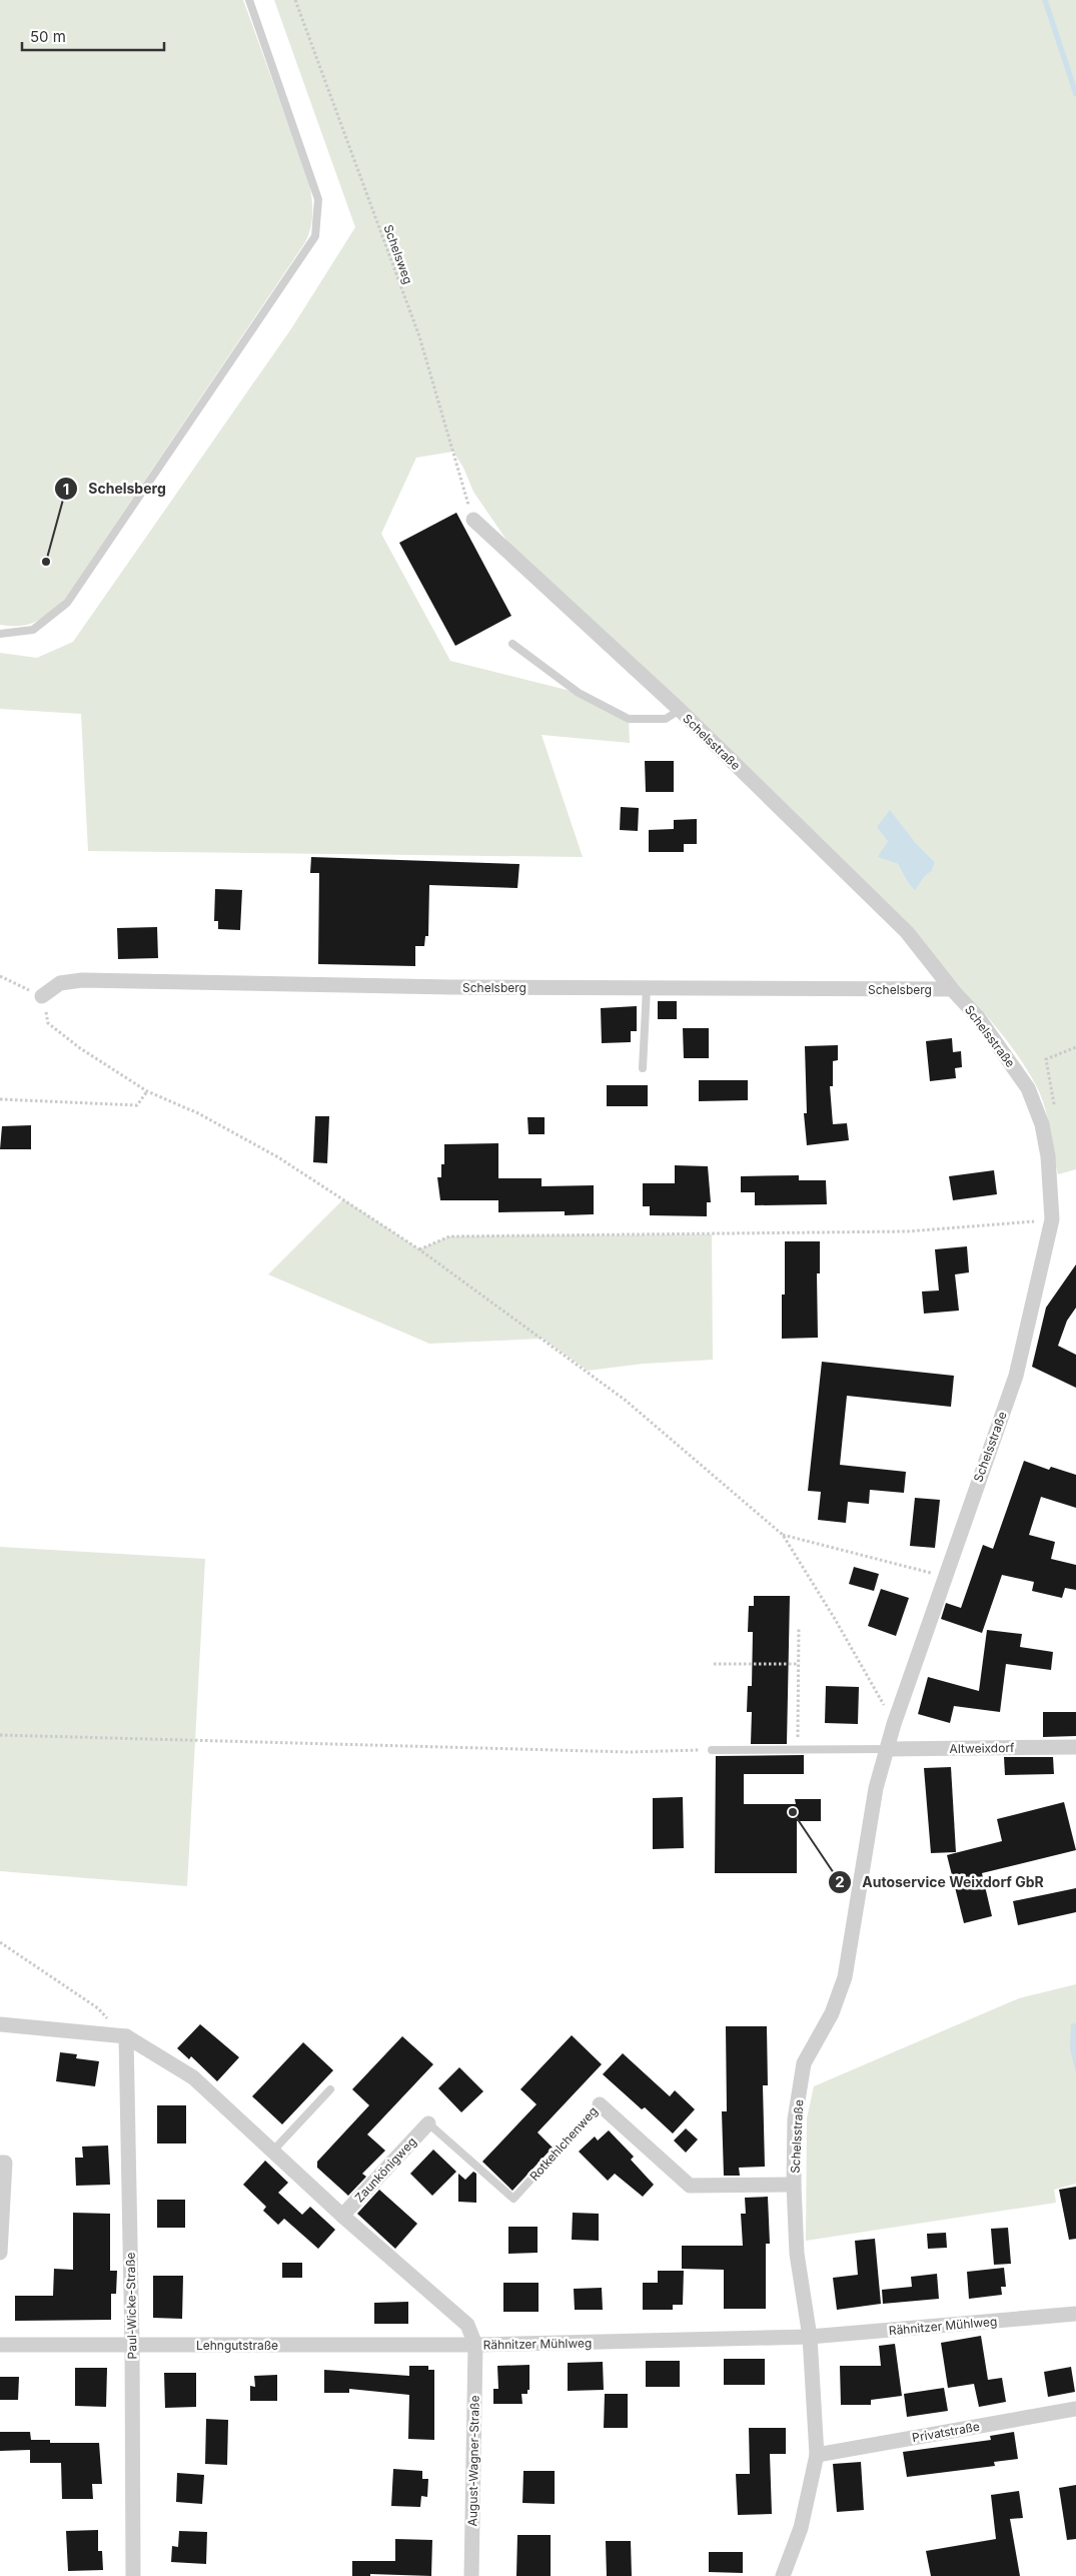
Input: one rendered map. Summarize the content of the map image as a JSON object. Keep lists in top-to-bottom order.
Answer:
{
  "streets": {
    "street": [
      "Schelsstraße",
      "Schelsberg",
      "Altweixdorf",
      "Rotkehlchenweg",
      "Zaunkönigweg",
      "Paul-Wicke-Straße",
      "Rähnitzer Mühlweg",
      "Lehngutstraße",
      "Privatstraße",
      "August-Wagner-Straße"
    ],
    "path": ["Schelsweg"]
  },
  "crossings": [
    ["Schelsweg", "Schelsstraße"],
    ["Schelsstraße", "Schelsberg"],
    ["Schelsstraße", "Altweixdorf"],
    ["Schelsstraße", "Rotkehlchenweg"],
    ["Schelsstraße", "Rähnitzer Mühlweg"],
    ["Schelsstraße", "Privatstraße"],
    ["Rotkehlchenweg", "Zaunkönigweg"],
    ["Zaunkönigweg", "Rähnitzer Mühlweg"],
    ["Paul-Wicke-Straße", "Rähnitzer Mühlweg"],
    ["Paul-Wicke-Straße", "Lehngutstraße"],
    ["Rähnitzer Mühlweg", "Lehngutstraße"],
    ["Rähnitzer Mühlweg", "August-Wagner-Straße"],
    ["Lehngutstraße", "August-Wagner-Straße"]
  ],
  "places": ["Schelsberg", "Autoservice Weixdorf GbR"],
  "scale_bar": "50 m"
}
